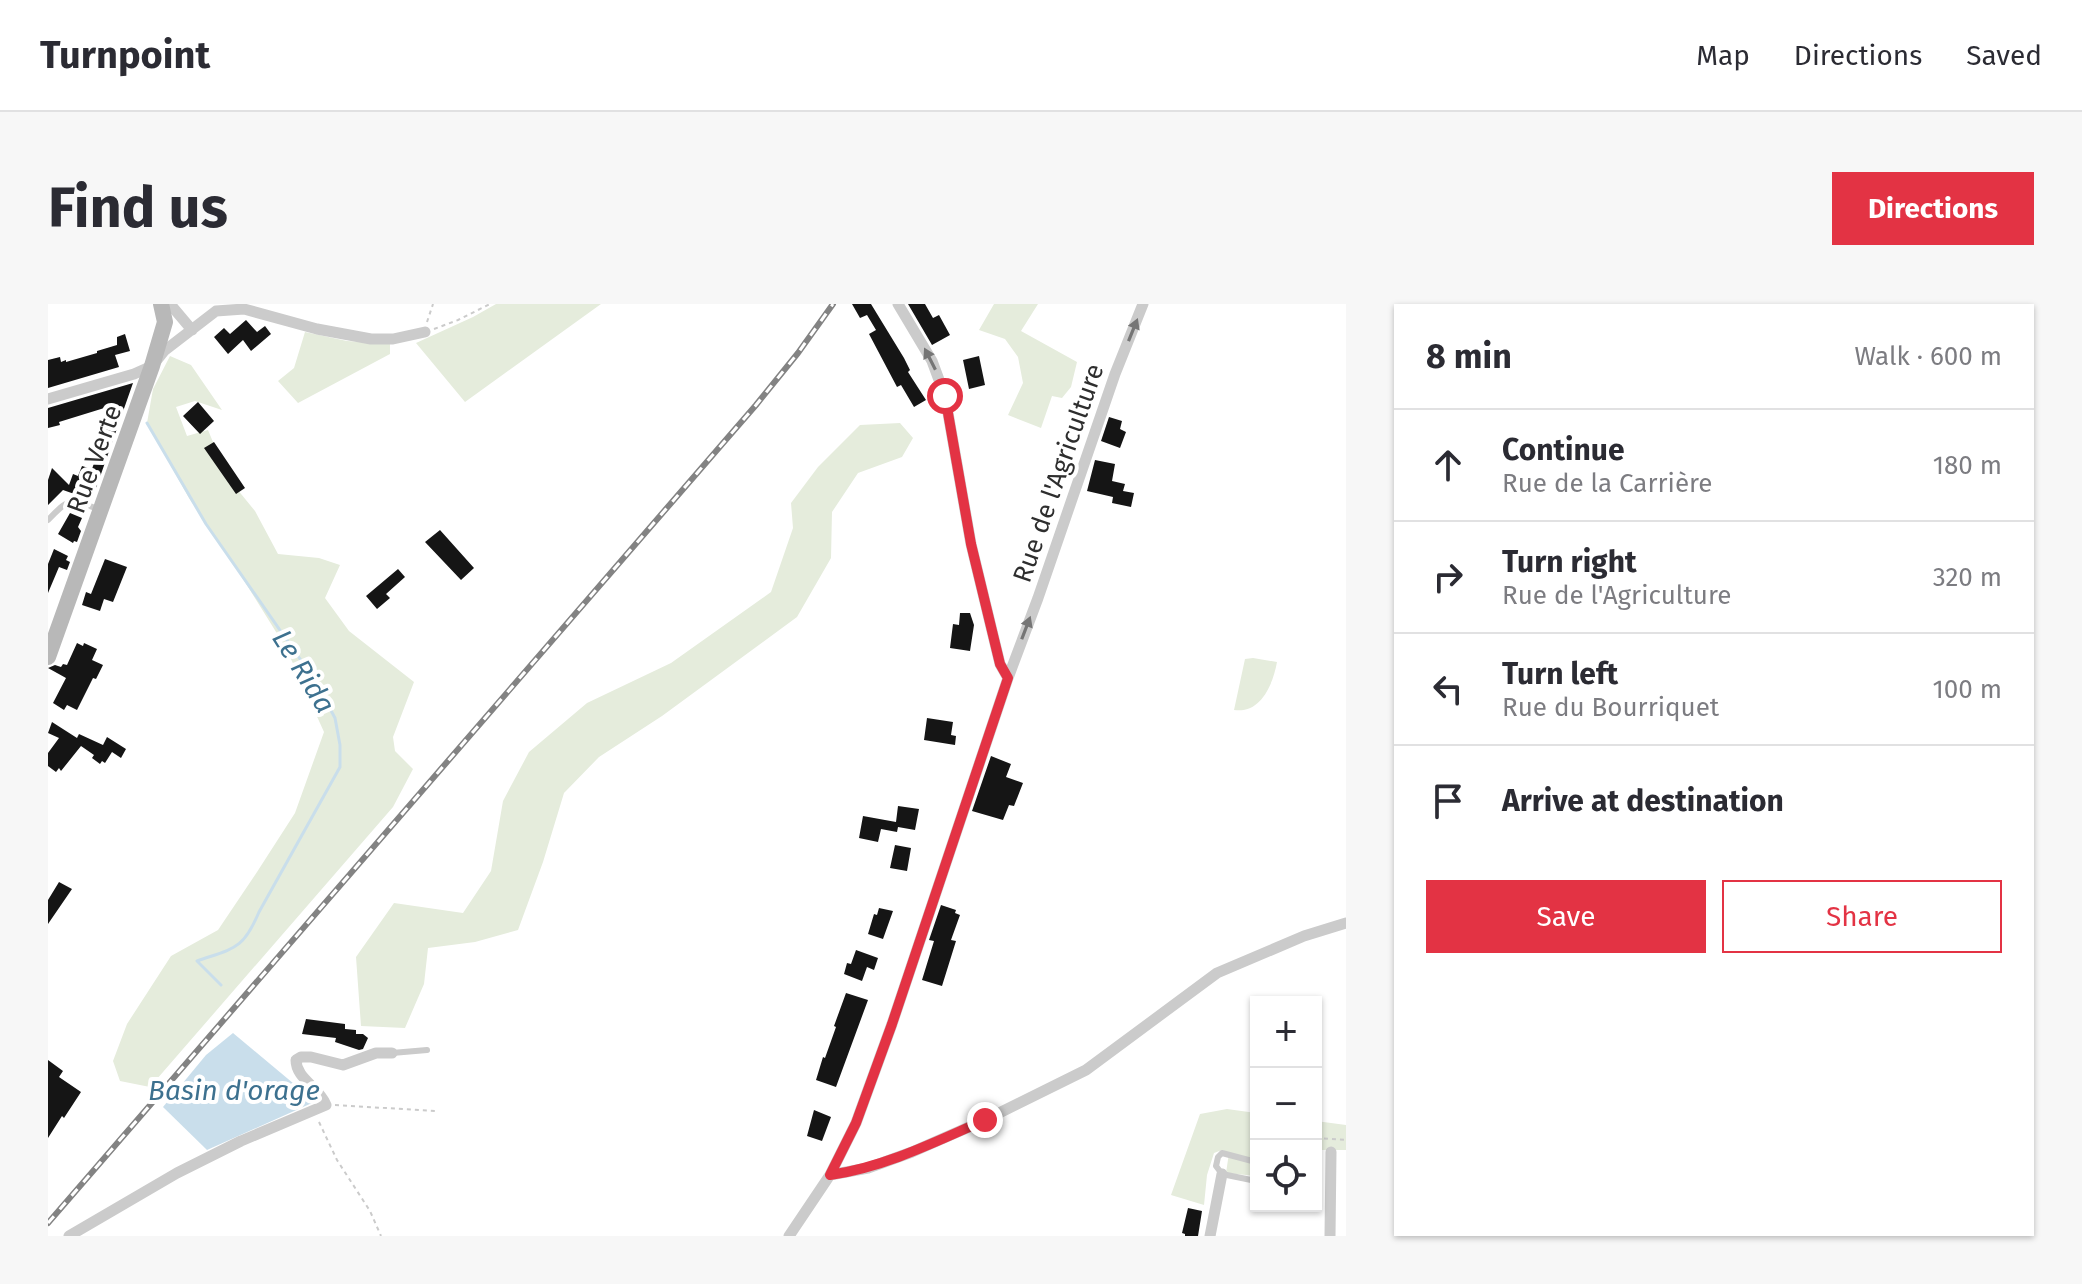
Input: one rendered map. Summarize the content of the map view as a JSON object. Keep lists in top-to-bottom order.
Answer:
{
  "streets": {
    "street": ["Rue Verte", "Rue de l'Agriculture"]
  },
  "one_way": ["Rue de l'Agriculture"],
  "water": ["Le Rida", "Basin d'orage"],
  "page": {
    "header": "Turnpoint",
    "nav": ["Map", "Directions", "Saved"],
    "buttons": [
      "Directions",
      ["Save", "Share"]
    ],
    "title": "Find us",
    "heading": ["8 min", "Walk · 600 m"],
    "list": [
      ["Continue", "Rue de la Carrière", "180 m"],
      ["Turn right", "Rue de l'Agriculture", "320 m"],
      ["Turn left", "Rue du Bourriquet", "100 m"],
      "Arrive at destination"
    ],
    "map_buttons": ["+", "−"]
  }
}
